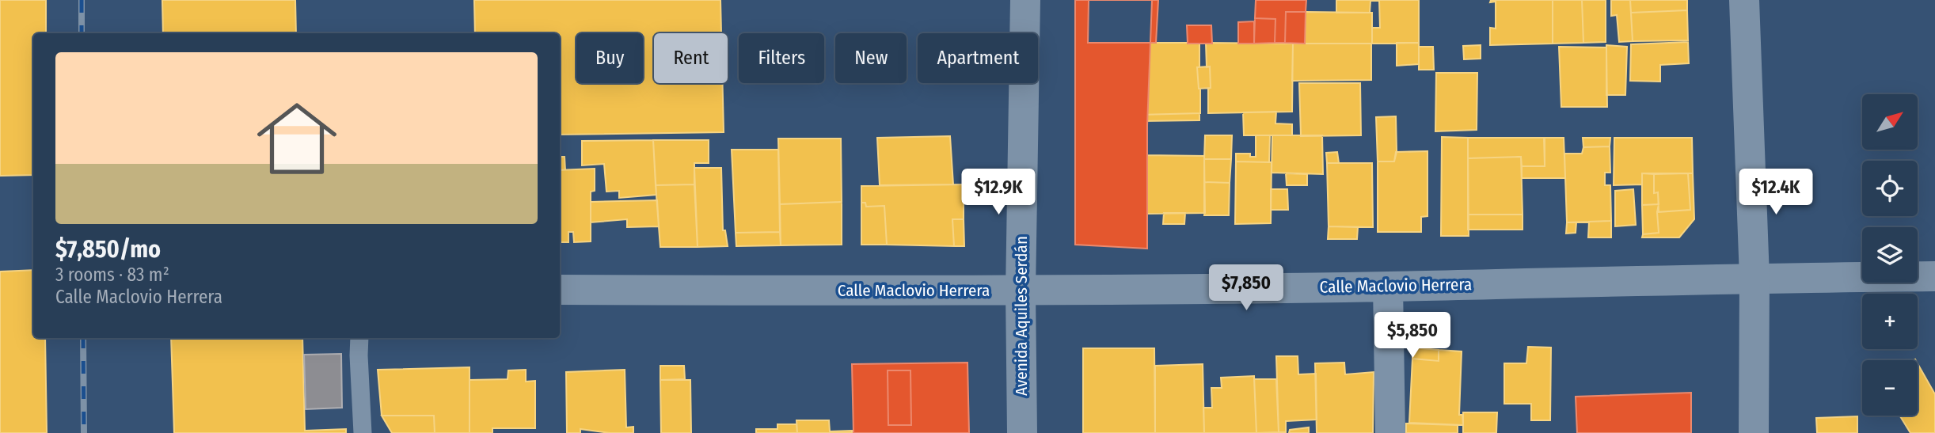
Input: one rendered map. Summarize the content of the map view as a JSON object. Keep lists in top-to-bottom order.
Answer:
{
  "streets": {
    "street": ["Calle Maclovio Herrera", "Avenida Aquiles Serdán"]
  },
  "crossings": [
    ["Calle Maclovio Herrera", "Avenida Aquiles Serdán"]
  ],
  "north": "top right",
  "page": {
    "chip": [
      "Buy",
      "Rent",
      "Filters",
      "New",
      "Apartment"
    ],
    "list": [
      {
        "name": "$7,850/mo",
        "note": "3 rooms · 83 m² · Calle Maclovio Herrera"
      }
    ],
    "map_buttons": ["+", "−"],
    "price": [
      "$12.9K",
      "$12.4K",
      "$7,850",
      "$5,850"
    ]
  }
}
